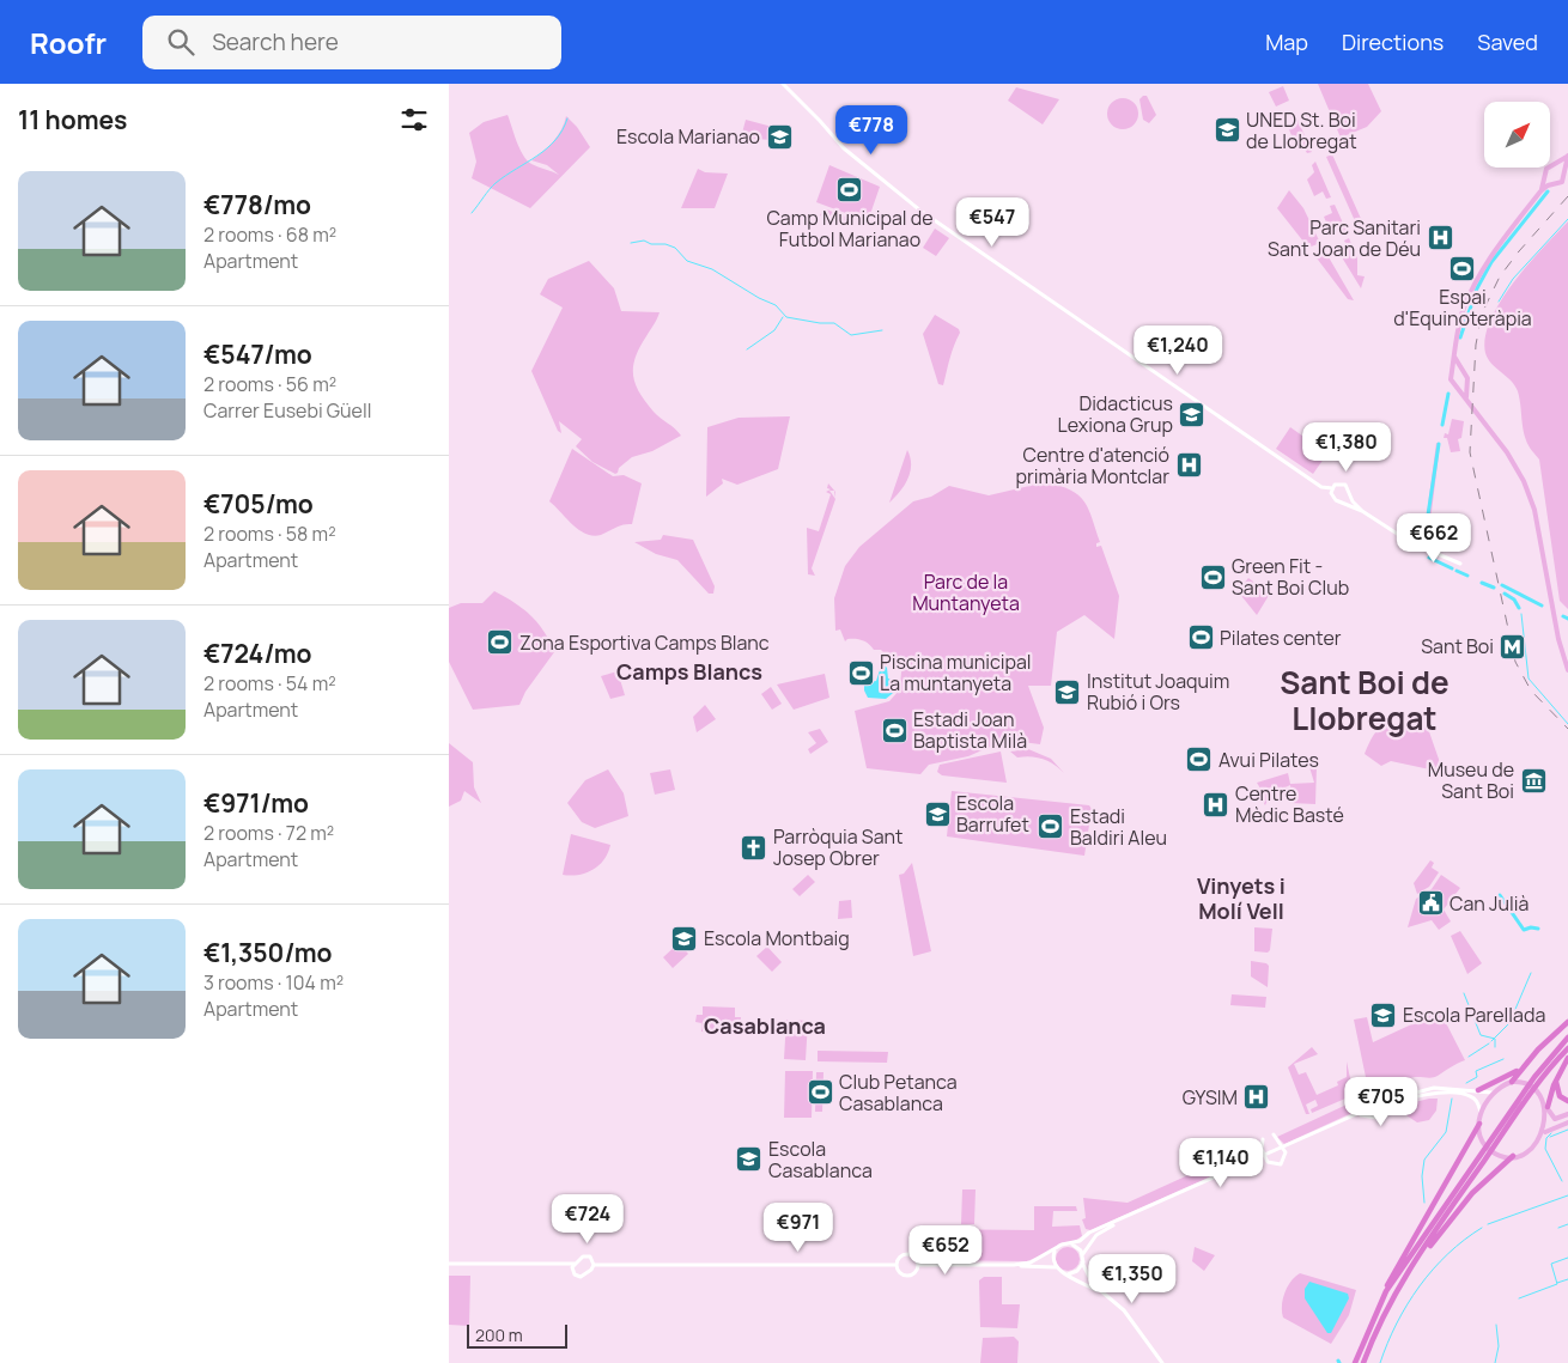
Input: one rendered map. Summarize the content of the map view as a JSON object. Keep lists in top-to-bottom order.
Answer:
{
  "districts": [
    "Camps Blancs",
    "Sant Boi de Llobregat",
    "Vinyets i Molí Vell",
    "Casablanca"
  ],
  "parks": ["Parc de la Muntanyeta"],
  "places": {
    "school or university": [
      "UNED St. Boi de Llobregat",
      "Escola Marianao",
      "Didacticus Lexiona Grup",
      "Institut Joaquim Rubió i Ors",
      "Escola Barrufet",
      "Escola Montbaig",
      "Escola Parellada",
      "Escola Casablanca"
    ],
    "sports": [
      "Camp Municipal de Futbol Marianao",
      "Espai d'Equinoteràpia",
      "Green Fit - Sant Boi Club",
      "Pilates center",
      "Zona Esportiva Camps Blanc",
      "Piscina municipal La muntanyeta",
      "Estadi Joan Baptista Milà",
      "Avui Pilates",
      "Estadi Baldiri Aleu",
      "Club Petanca Casablanca"
    ],
    "hospital": [
      "Parc Sanitari Sant Joan de Déu",
      "Centre d'atenció primària Montclar",
      "Centre Mèdic Basté",
      "GYSIM"
    ],
    "metro station": ["Sant Boi"],
    "museum": ["Museu de Sant Boi"],
    "church": ["Parròquia Sant Josep Obrer"],
    "public building": ["Can Julià"]
  },
  "scale_bar": "200 m",
  "north": "top right",
  "page": {
    "header": "Roofr",
    "search": "Search here",
    "nav": ["Map", "Directions", "Saved"],
    "heading": "11 homes",
    "price": [
      "€778",
      "€547",
      "€1,240",
      "€1,380",
      "€662",
      "€705",
      "€1,140",
      "€724",
      "€971",
      "€652",
      "€1,350"
    ],
    "list": [
      {
        "name": "€778/mo",
        "note": "2 rooms · 68 m² · Apartment"
      },
      {
        "name": "€547/mo",
        "note": "2 rooms · 56 m² · Carrer Eusebi Güell"
      },
      {
        "name": "€705/mo",
        "note": "2 rooms · 58 m² · Apartment"
      },
      {
        "name": "€724/mo",
        "note": "2 rooms · 54 m² · Apartment"
      },
      {
        "name": "€971/mo",
        "note": "2 rooms · 72 m² · Apartment"
      },
      {
        "name": "€1,350/mo",
        "note": "3 rooms · 104 m² · Apartment"
      }
    ],
    "scale": "200 m"
  }
}
